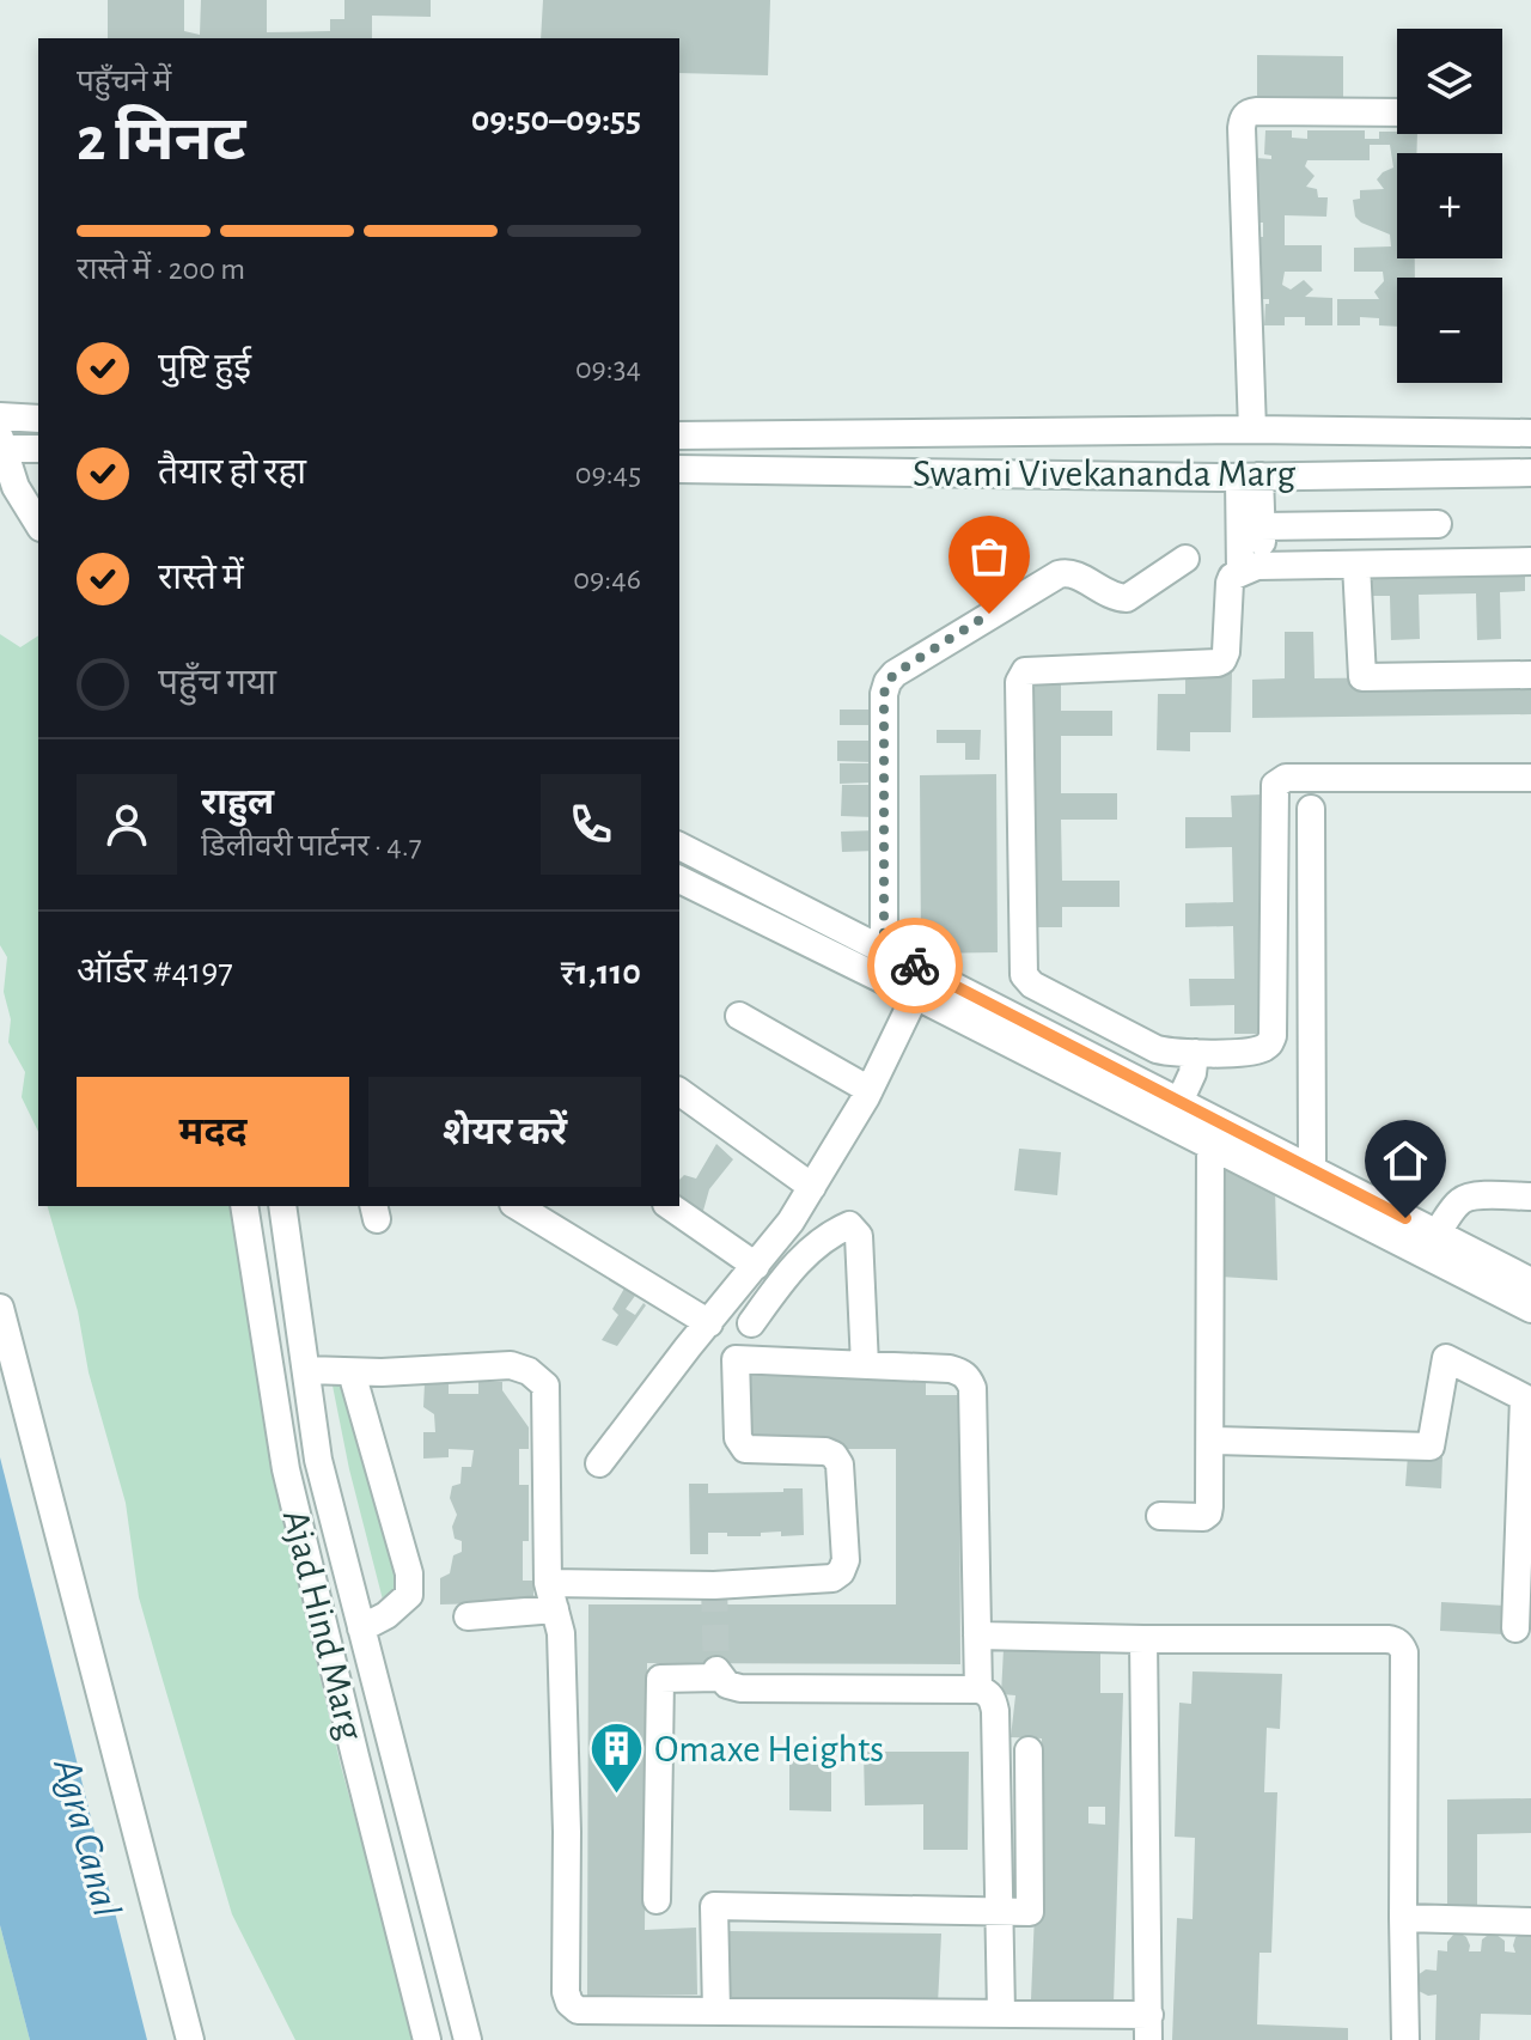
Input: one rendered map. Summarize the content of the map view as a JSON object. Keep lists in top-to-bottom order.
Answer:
{
  "streets": {
    "street": ["Swami Vivekananda Marg", "Ajad Hind Marg"]
  },
  "water": ["Agra Canal"],
  "places": {
    "building": ["Omaxe Heights"]
  },
  "page": {
    "map_buttons": ["+", "−"],
    "heading": ["2 मिनट", "पहुँचने में", "09:50–09:55"],
    "panel": [
      "राहुल",
      "डिलीवरी पार्टनर · 4.7",
      "ऑर्डर #4197",
      "₹1,110"
    ],
    "bar": "रास्ते में · 200 m",
    "list": [
      ["पुष्टि हुई", "09:34"],
      ["तैयार हो रहा", "09:45"],
      ["रास्ते में", "09:46"],
      "पहुँच गया"
    ],
    "buttons": ["मदद", "शेयर करें"]
  }
}
